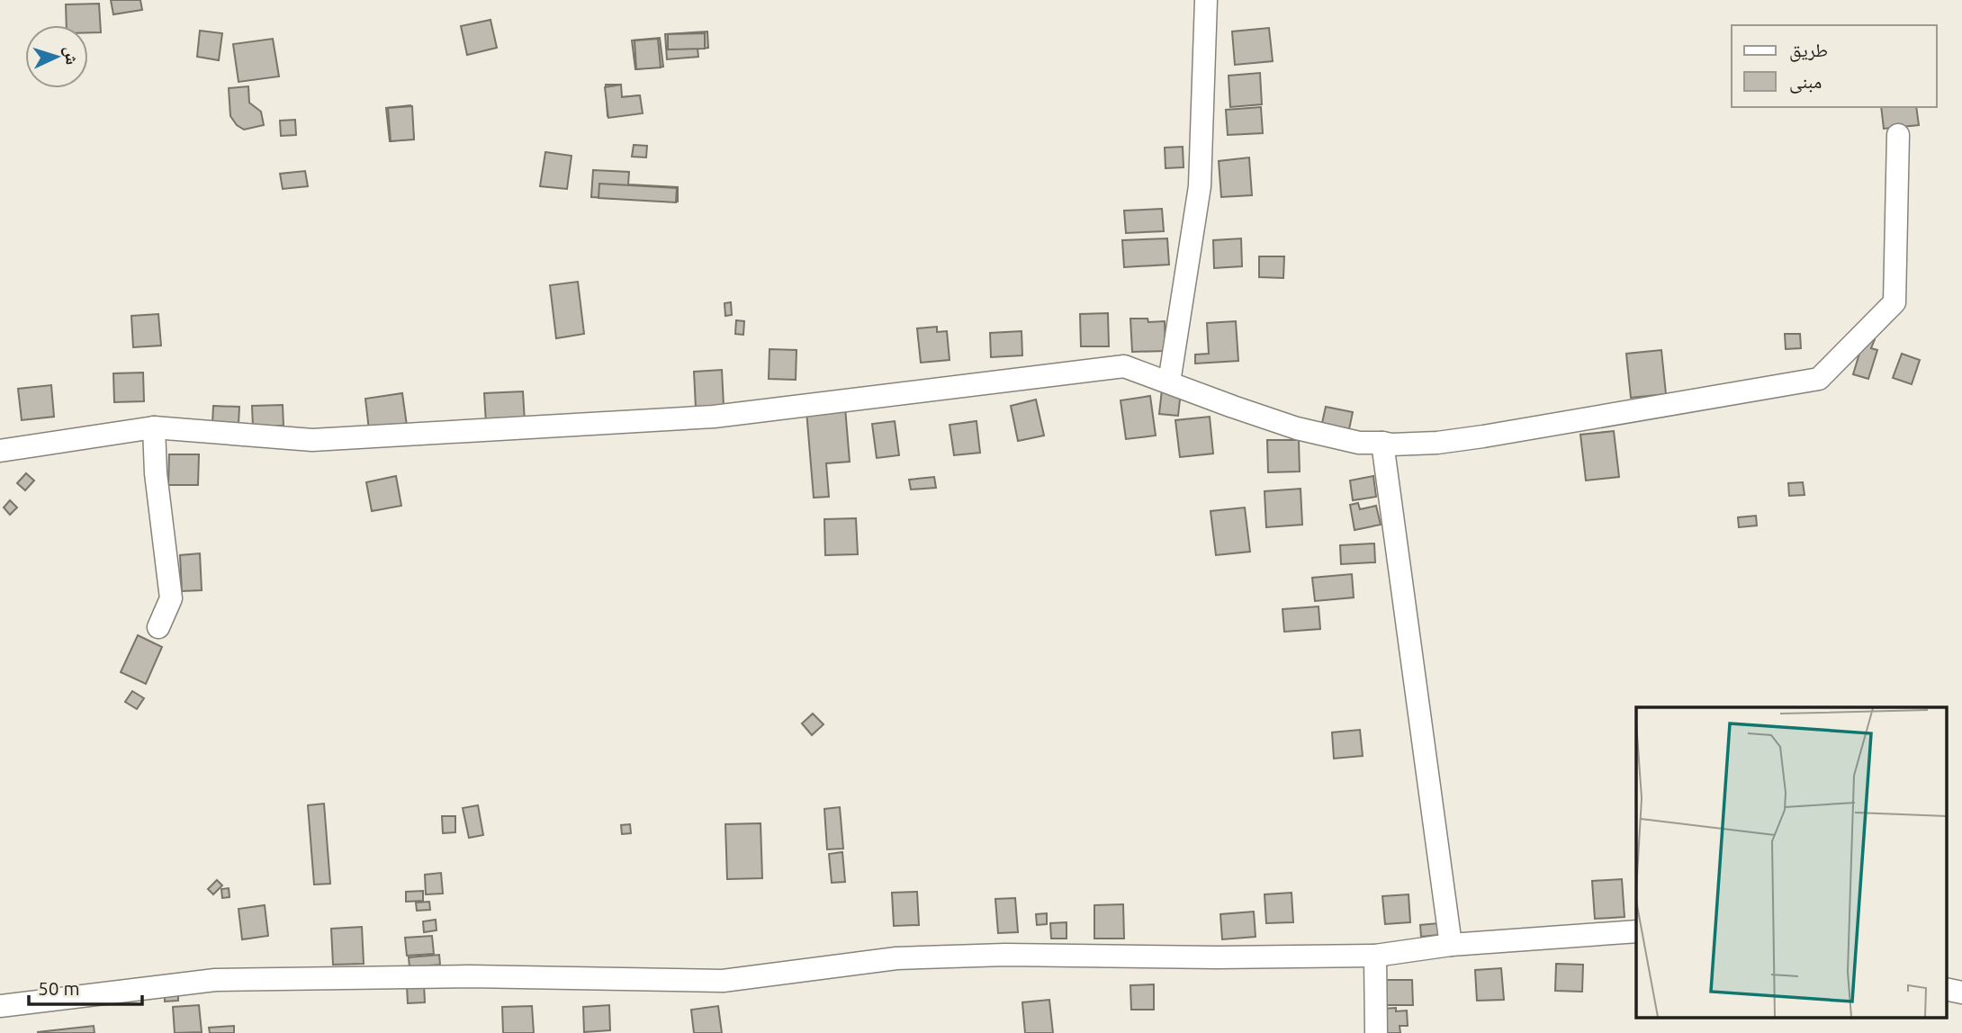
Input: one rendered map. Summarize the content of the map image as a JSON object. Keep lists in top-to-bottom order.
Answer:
{
  "legend": ["طريق", "مبنى"],
  "scale_bar": "50 m",
  "north": "right"
}
